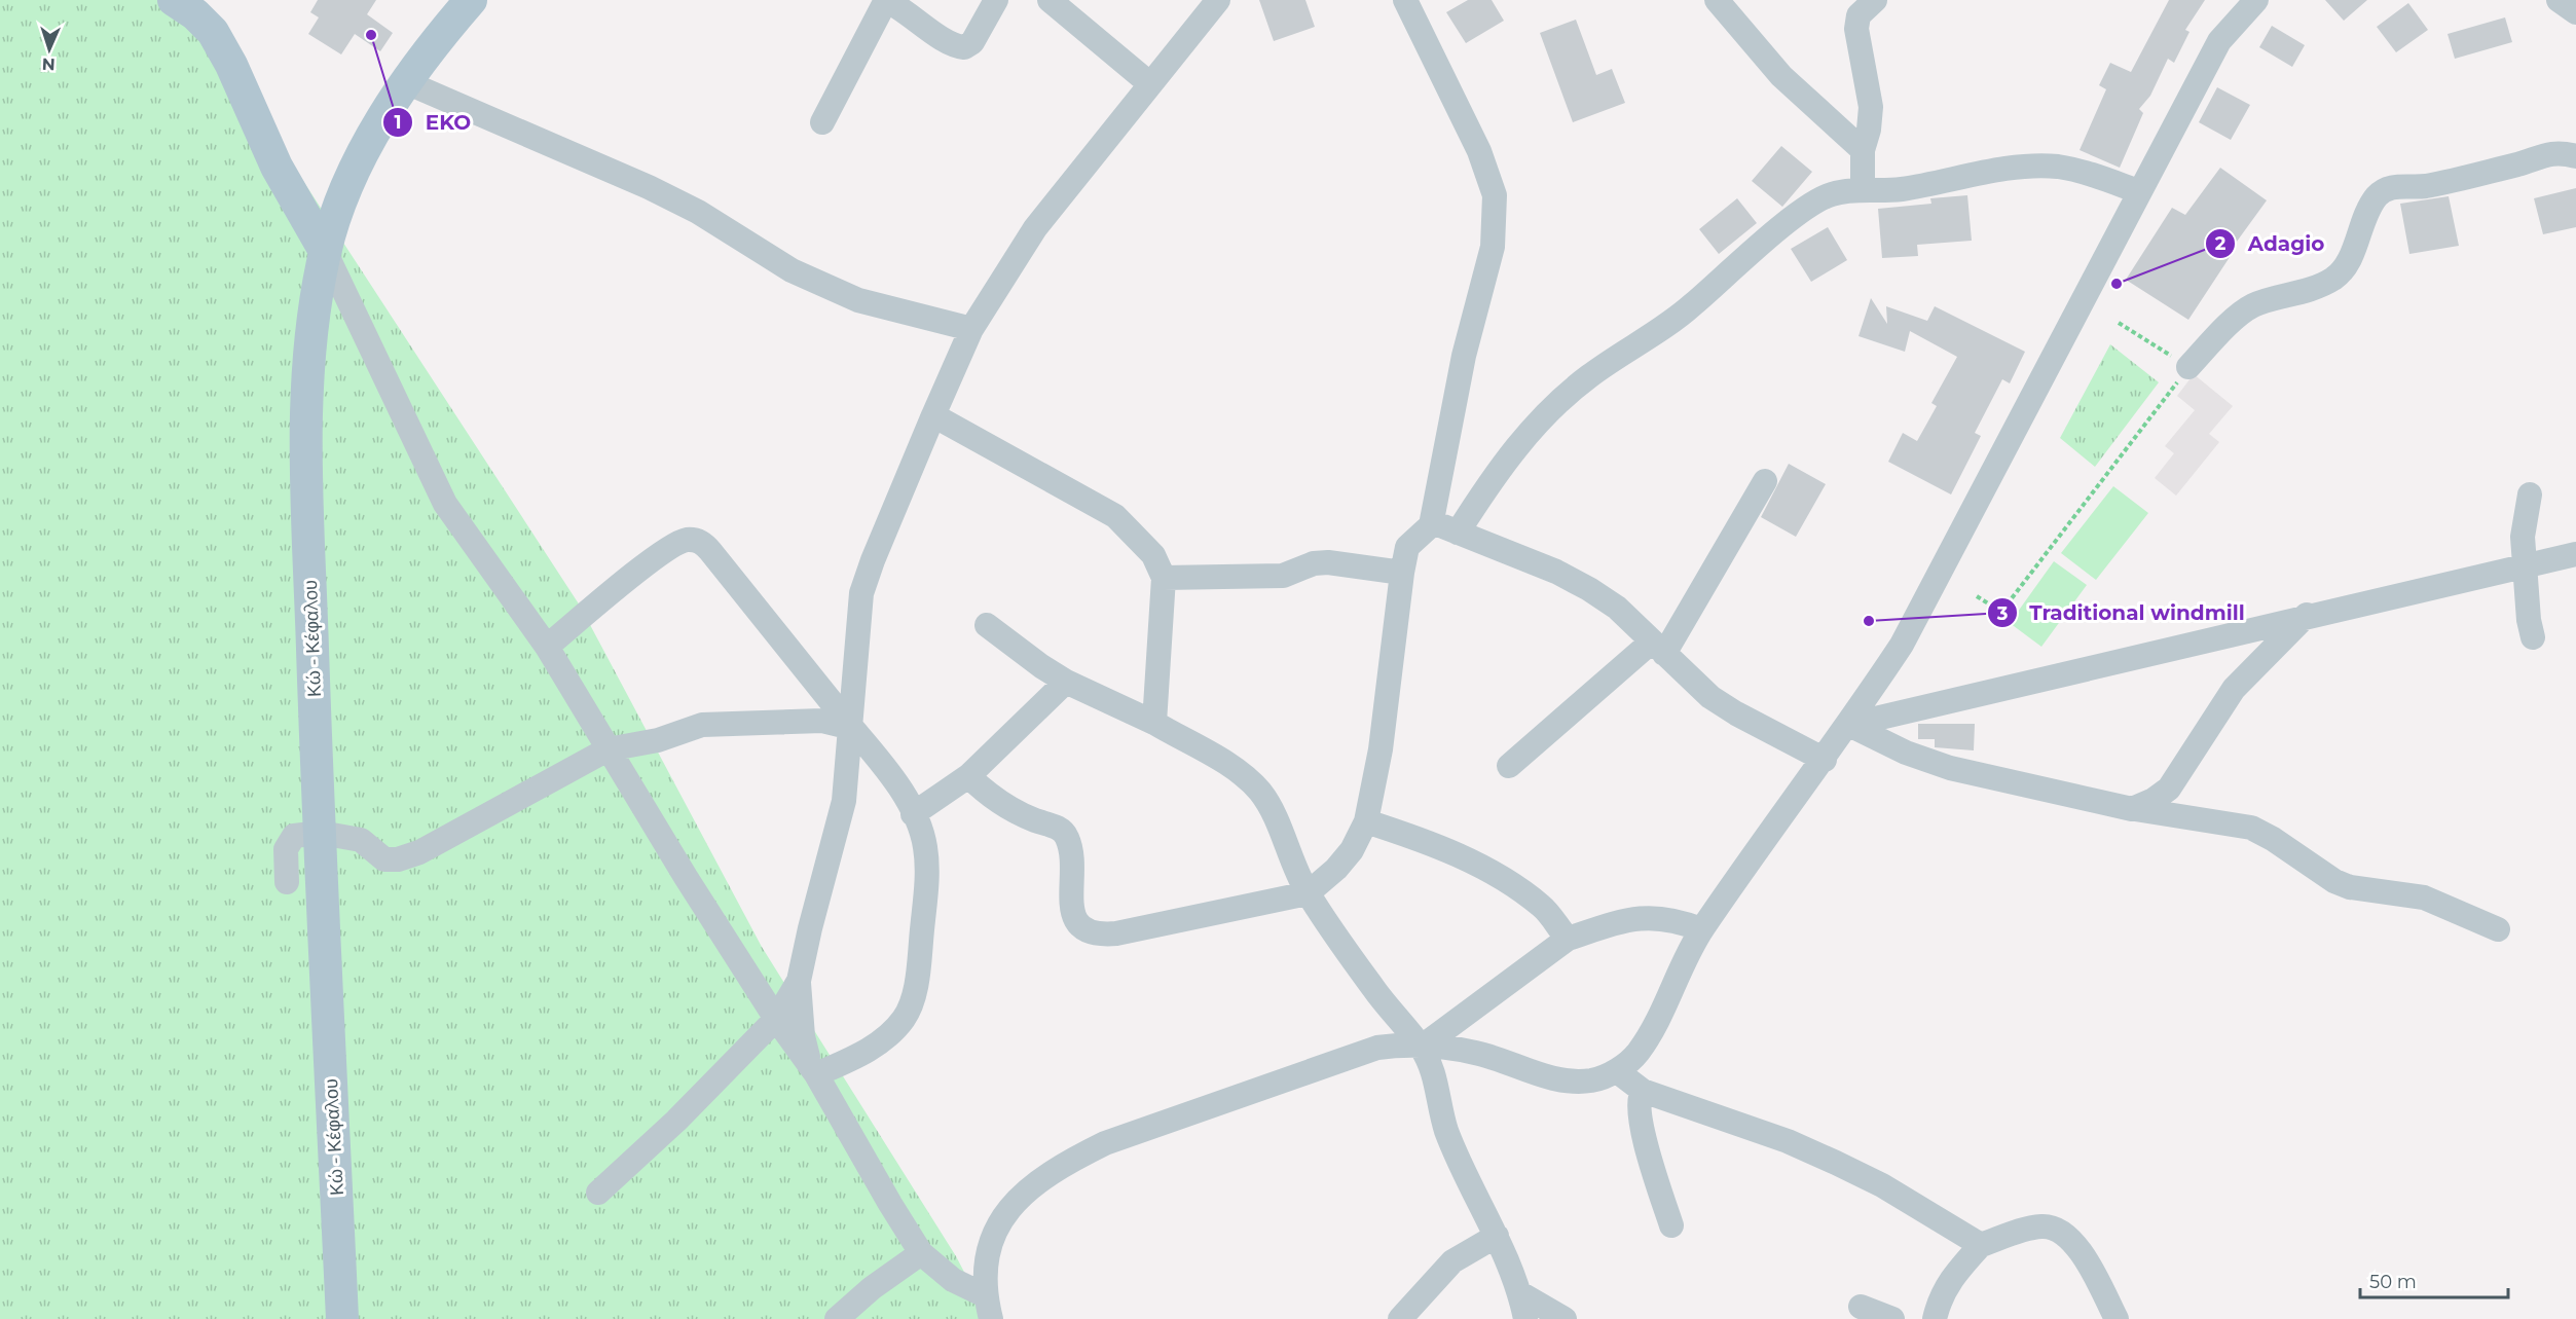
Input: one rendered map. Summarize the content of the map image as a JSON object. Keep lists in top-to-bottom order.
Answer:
{
  "streets": {
    "main road": ["Κώ - Κέφαλου"]
  },
  "places": ["EKO", "Adagio", "Traditional windmill"],
  "scale_bar": "50 m",
  "north": "bottom"
}
